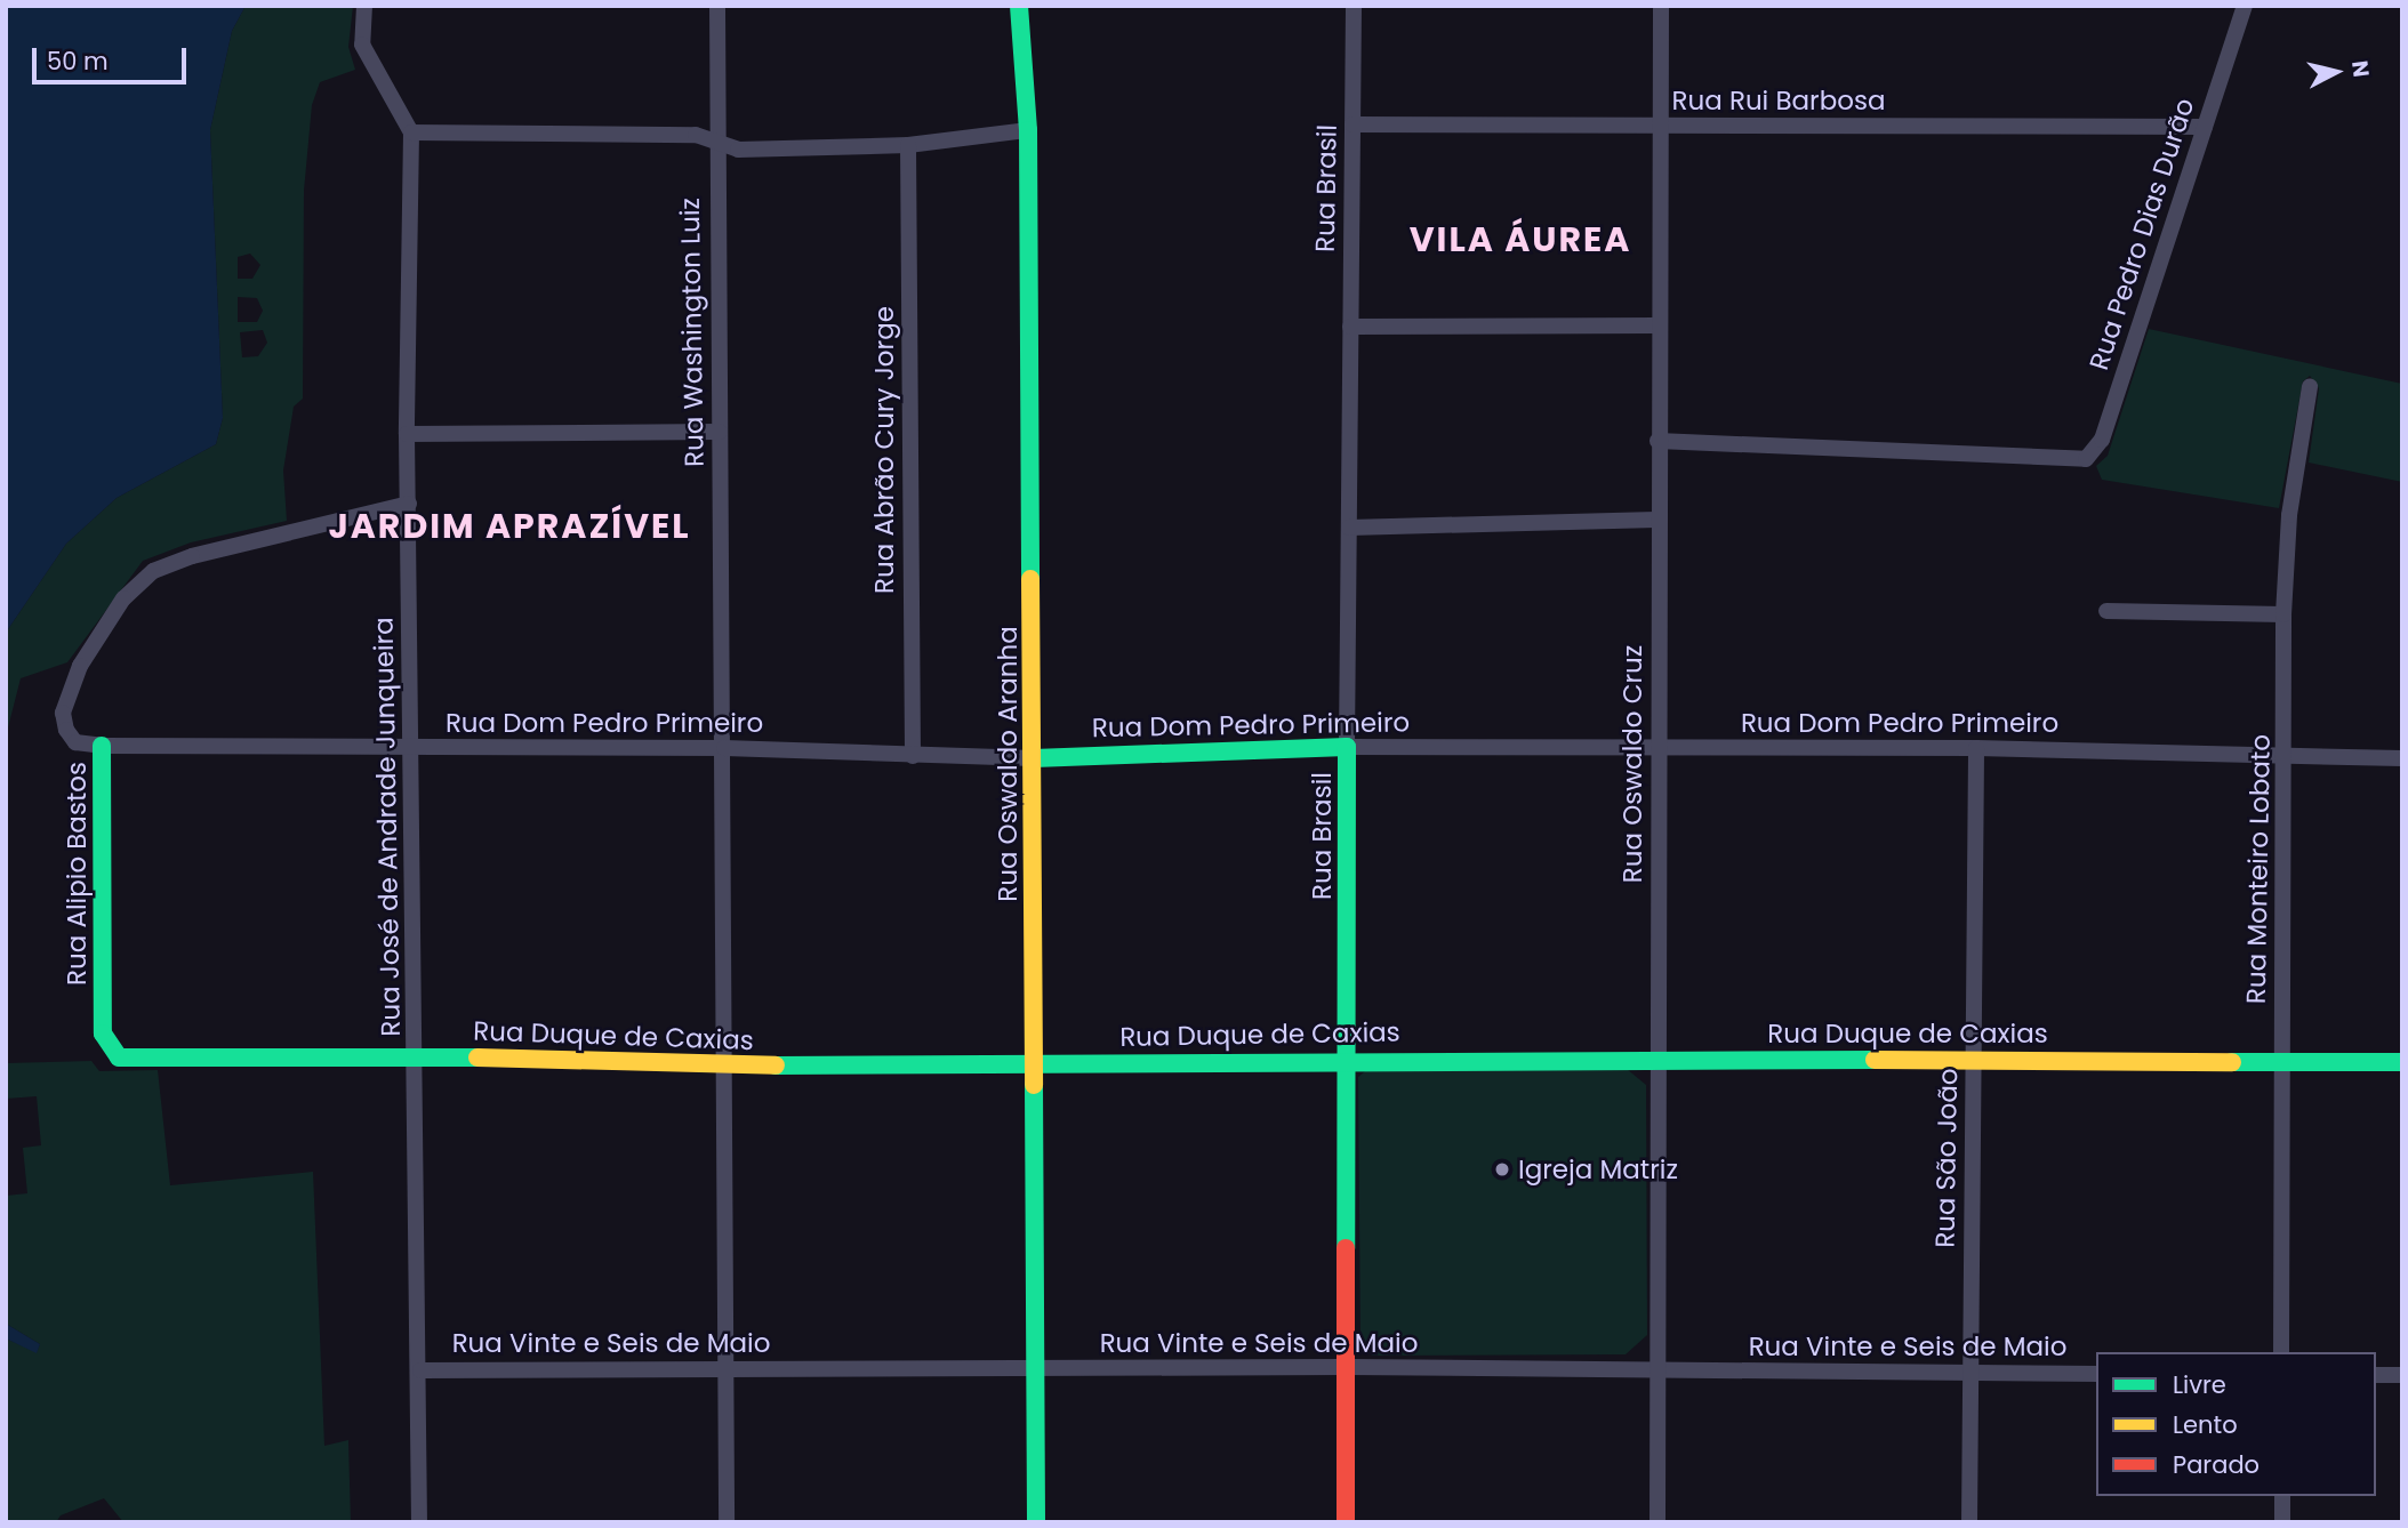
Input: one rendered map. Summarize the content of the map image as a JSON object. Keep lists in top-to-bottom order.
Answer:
{
  "streets": {
    "street": [
      "Rua Rui Barbosa",
      "Rua Brasil",
      "Rua Pedro Dias Durão",
      "Rua Washington Luiz",
      "Rua Abrão Cury Jorge",
      "Rua Dom Pedro Primeiro",
      "Rua Oswaldo Aranha",
      "Rua Oswaldo Cruz",
      "Rua José de Andrade Junqueira",
      "Rua Monteiro Lobato",
      "Rua Alipio Bastos",
      "Rua Duque de Caxias",
      "Rua São João",
      "Rua Vinte e Seis de Maio"
    ]
  },
  "crossings": [
    ["Rua Rui Barbosa", "Rua Brasil"],
    ["Rua Rui Barbosa", "Rua Pedro Dias Durão"],
    ["Rua Rui Barbosa", "Rua Oswaldo Cruz"],
    ["Rua Brasil", "Rua Dom Pedro Primeiro"],
    ["Rua Brasil", "Rua Duque de Caxias"],
    ["Rua Brasil", "Rua Vinte e Seis de Maio"],
    ["Rua Pedro Dias Durão", "Rua Oswaldo Cruz"],
    ["Rua Washington Luiz", "Rua Dom Pedro Primeiro"],
    ["Rua Washington Luiz", "Rua Duque de Caxias"],
    ["Rua Washington Luiz", "Rua Vinte e Seis de Maio"],
    ["Rua Abrão Cury Jorge", "Rua Dom Pedro Primeiro"],
    ["Rua Dom Pedro Primeiro", "Rua Oswaldo Aranha"],
    ["Rua Dom Pedro Primeiro", "Rua Oswaldo Cruz"],
    ["Rua Dom Pedro Primeiro", "Rua José de Andrade Junqueira"],
    ["Rua Dom Pedro Primeiro", "Rua Monteiro Lobato"],
    ["Rua Dom Pedro Primeiro", "Rua Alipio Bastos"],
    ["Rua Dom Pedro Primeiro", "Rua São João"],
    ["Rua Oswaldo Aranha", "Rua Duque de Caxias"],
    ["Rua Oswaldo Aranha", "Rua Vinte e Seis de Maio"],
    ["Rua Oswaldo Cruz", "Rua Duque de Caxias"],
    ["Rua Oswaldo Cruz", "Rua Vinte e Seis de Maio"],
    ["Rua José de Andrade Junqueira", "Rua Alipio Bastos"],
    ["Rua José de Andrade Junqueira", "Rua Duque de Caxias"],
    ["Rua José de Andrade Junqueira", "Rua Vinte e Seis de Maio"],
    ["Rua Monteiro Lobato", "Rua Duque de Caxias"],
    ["Rua Alipio Bastos", "Rua Duque de Caxias"],
    ["Rua Duque de Caxias", "Rua São João"],
    ["Rua São João", "Rua Vinte e Seis de Maio"]
  ],
  "districts": ["VILA ÁUREA", "JARDIM APRAZÍVEL"],
  "places": ["Igreja Matriz"],
  "legend": ["Livre", "Lento", "Parado"],
  "scale_bar": "50 m",
  "north": "right"
}
